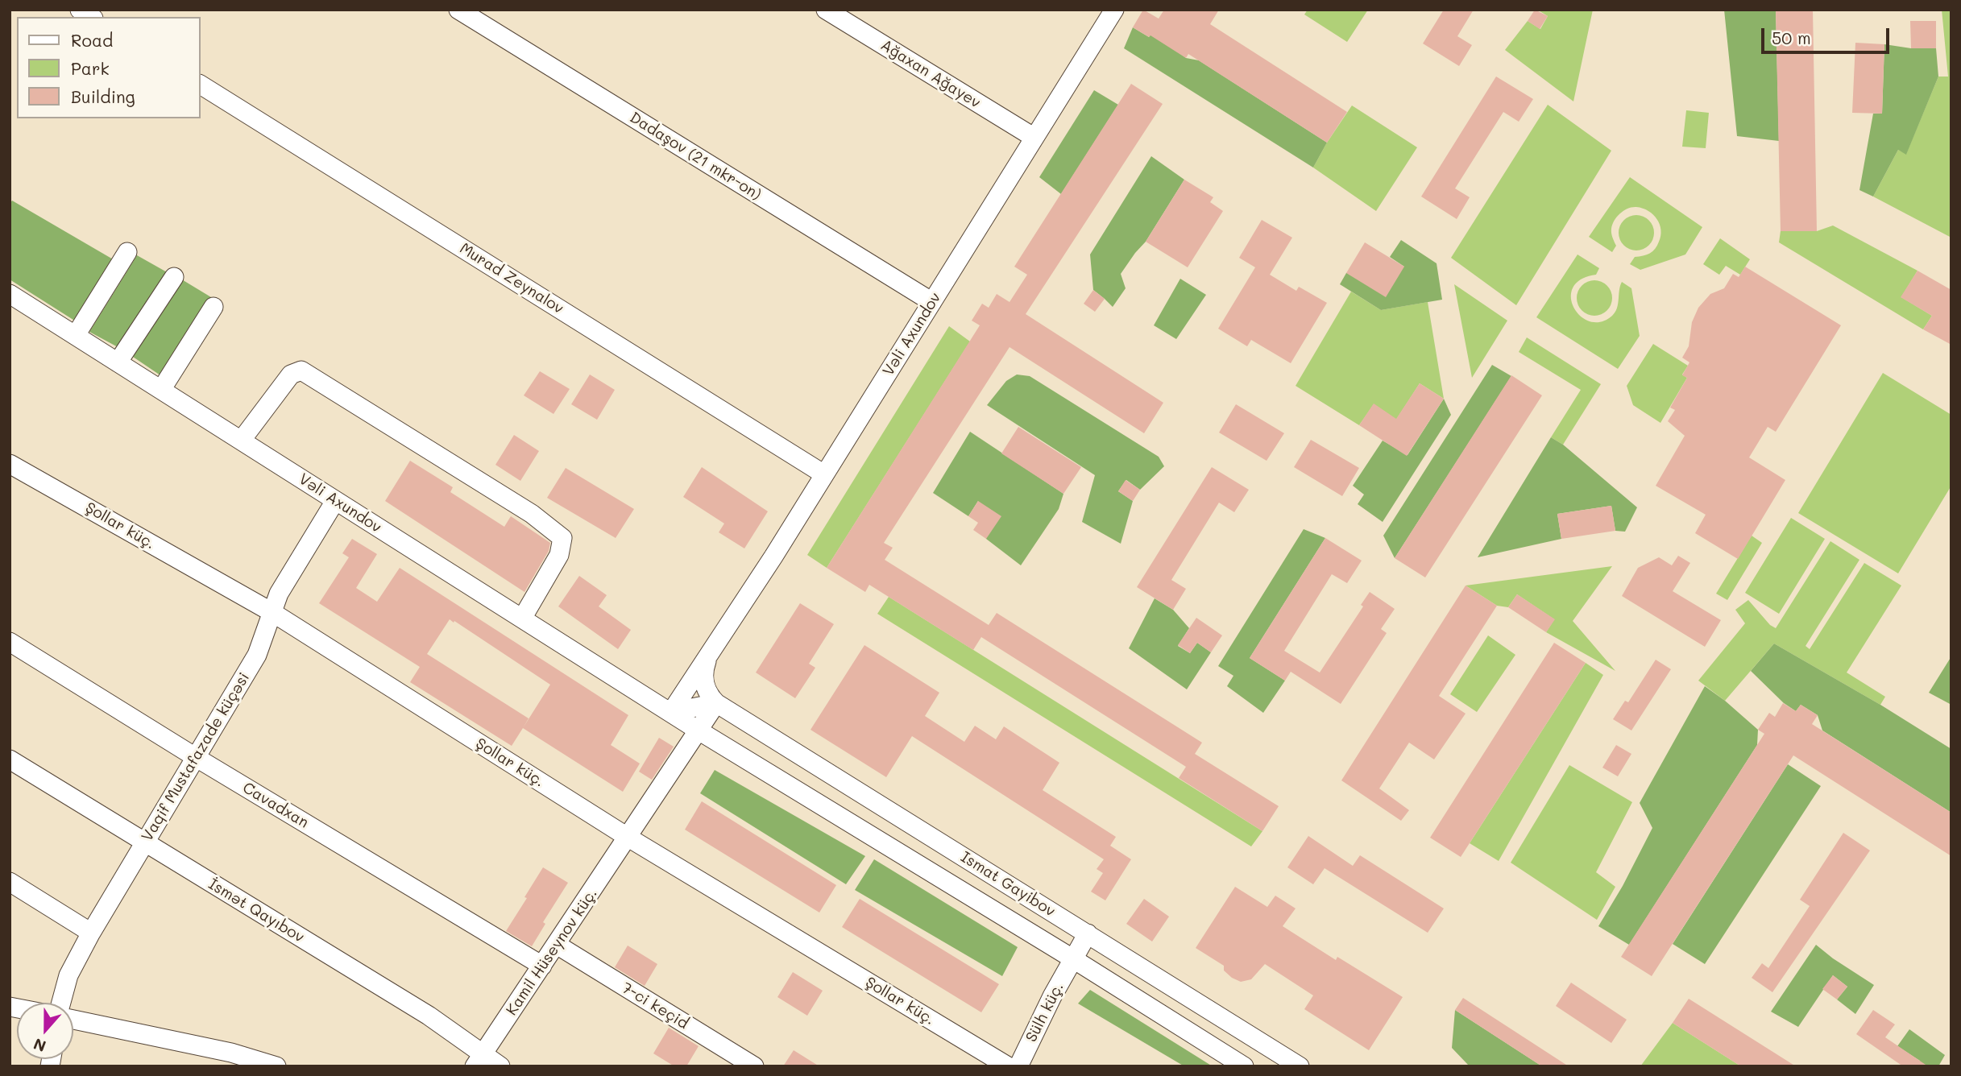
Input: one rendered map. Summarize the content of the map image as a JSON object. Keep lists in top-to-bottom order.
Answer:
{
  "streets": {
    "street": [
      "Ağaxan Ağayev",
      "Dadaşov (21 mkr-on)",
      "Murad Zeynalov",
      "Vəli Axundov",
      "Şollar küç.",
      "Vaqif Mustafazade küçəsi",
      "Cavadxan",
      "Ismat Gayibov",
      "İsmət Qayıbov",
      "Kamil Hüseynov küç.",
      "7-ci keçid",
      "Sülh küç."
    ]
  },
  "crossings": [
    ["Ağaxan Ağayev", "Vəli Axundov"],
    ["Dadaşov (21 mkr-on)", "Vəli Axundov"],
    ["Murad Zeynalov", "Vəli Axundov"],
    ["Vəli Axundov", "Vaqif Mustafazade küçəsi"],
    ["Vəli Axundov", "Ismat Gayibov"],
    ["Şollar küç.", "Vaqif Mustafazade küçəsi"],
    ["Şollar küç.", "Kamil Hüseynov küç."],
    ["Vaqif Mustafazade küçəsi", "Cavadxan"],
    ["Vaqif Mustafazade küçəsi", "İsmət Qayıbov"],
    ["Cavadxan", "Kamil Hüseynov küç."],
    ["Ismat Gayibov", "Kamil Hüseynov küç."],
    ["Ismat Gayibov", "Sülh küç."],
    ["İsmət Qayıbov", "Kamil Hüseynov küç."],
    ["Kamil Hüseynov küç.", "7-ci keçid"]
  ],
  "legend": ["Road", "Park", "Building"],
  "scale_bar": "50 m",
  "north": "bottom"
}
